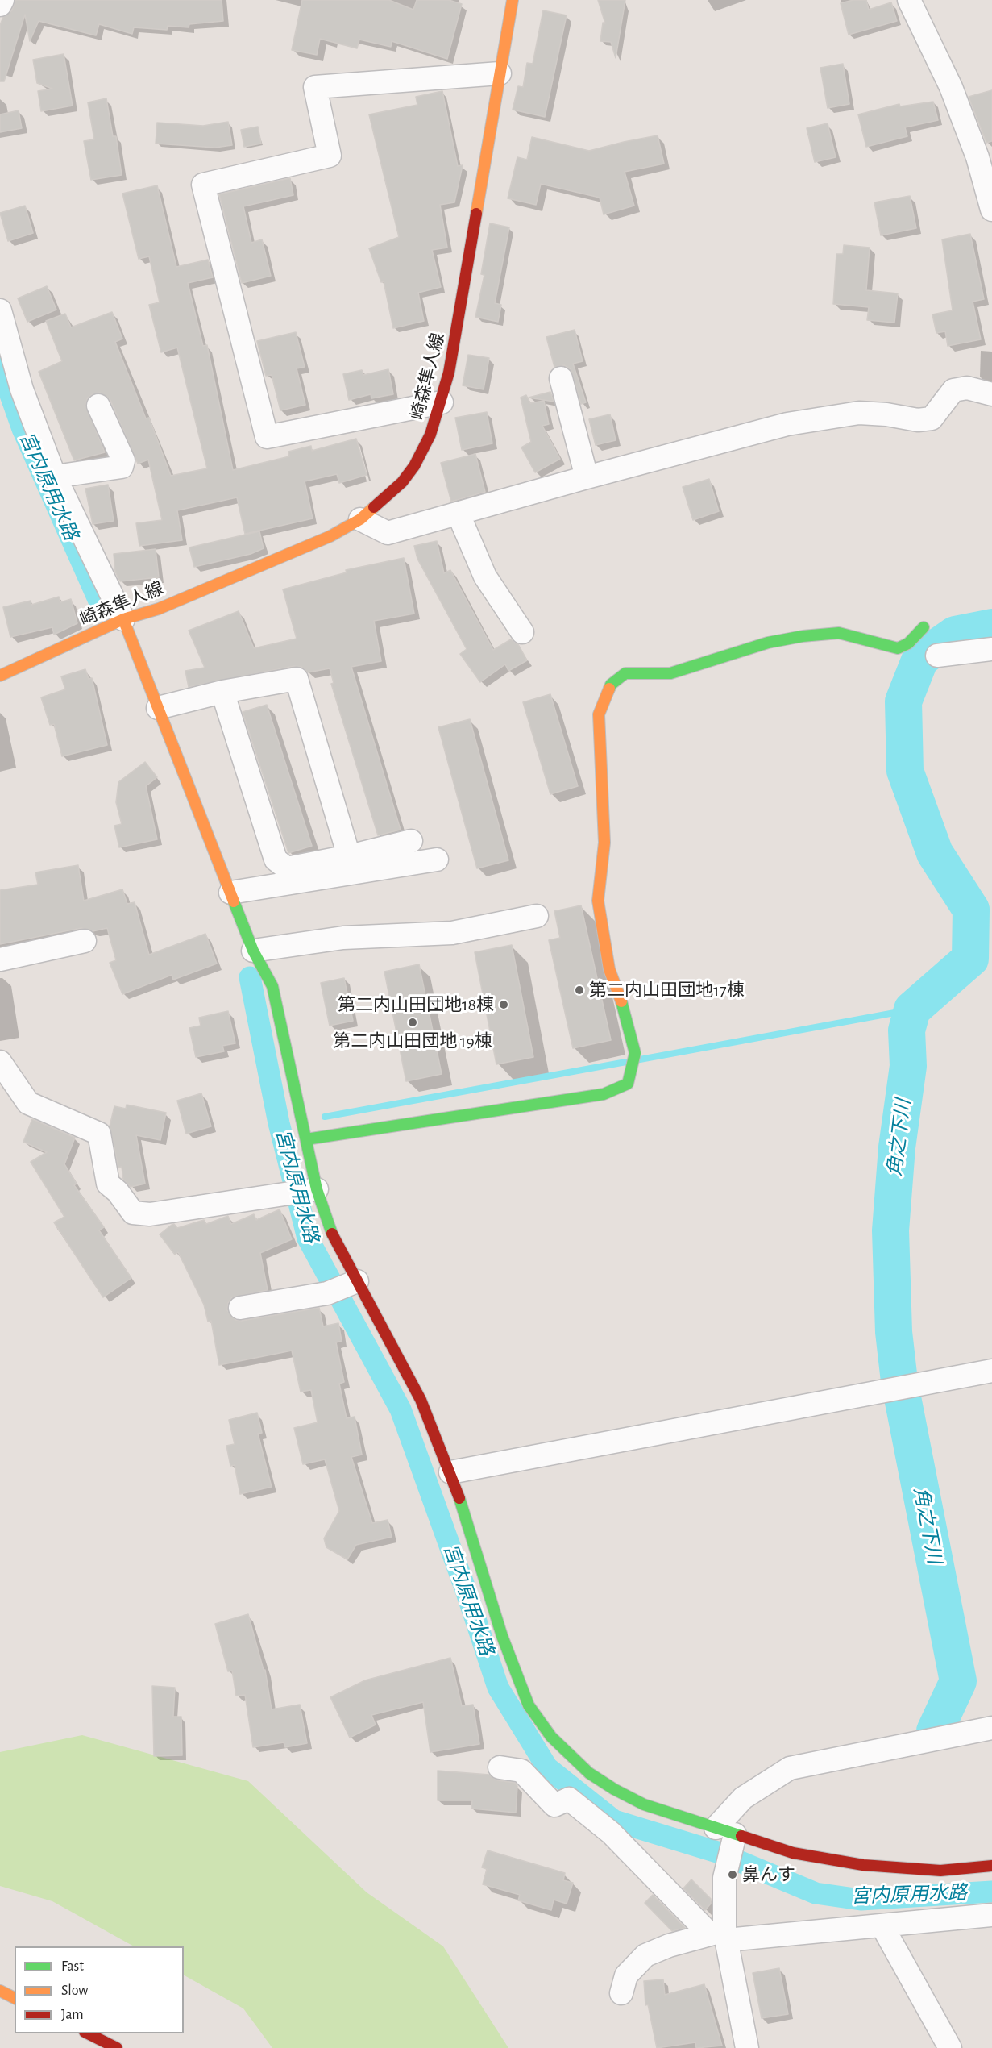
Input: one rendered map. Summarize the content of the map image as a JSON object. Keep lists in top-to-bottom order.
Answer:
{
  "streets": {
    "street": ["崎森隼人線"]
  },
  "water": ["宮内原用水路", "角之下川"],
  "places": [
    "第二内山田団地17棟",
    "第二内山田団地18棟",
    "第二内山田団地 19棟",
    "鼻んす"
  ],
  "legend": ["Fast", "Slow", "Jam"]
}
